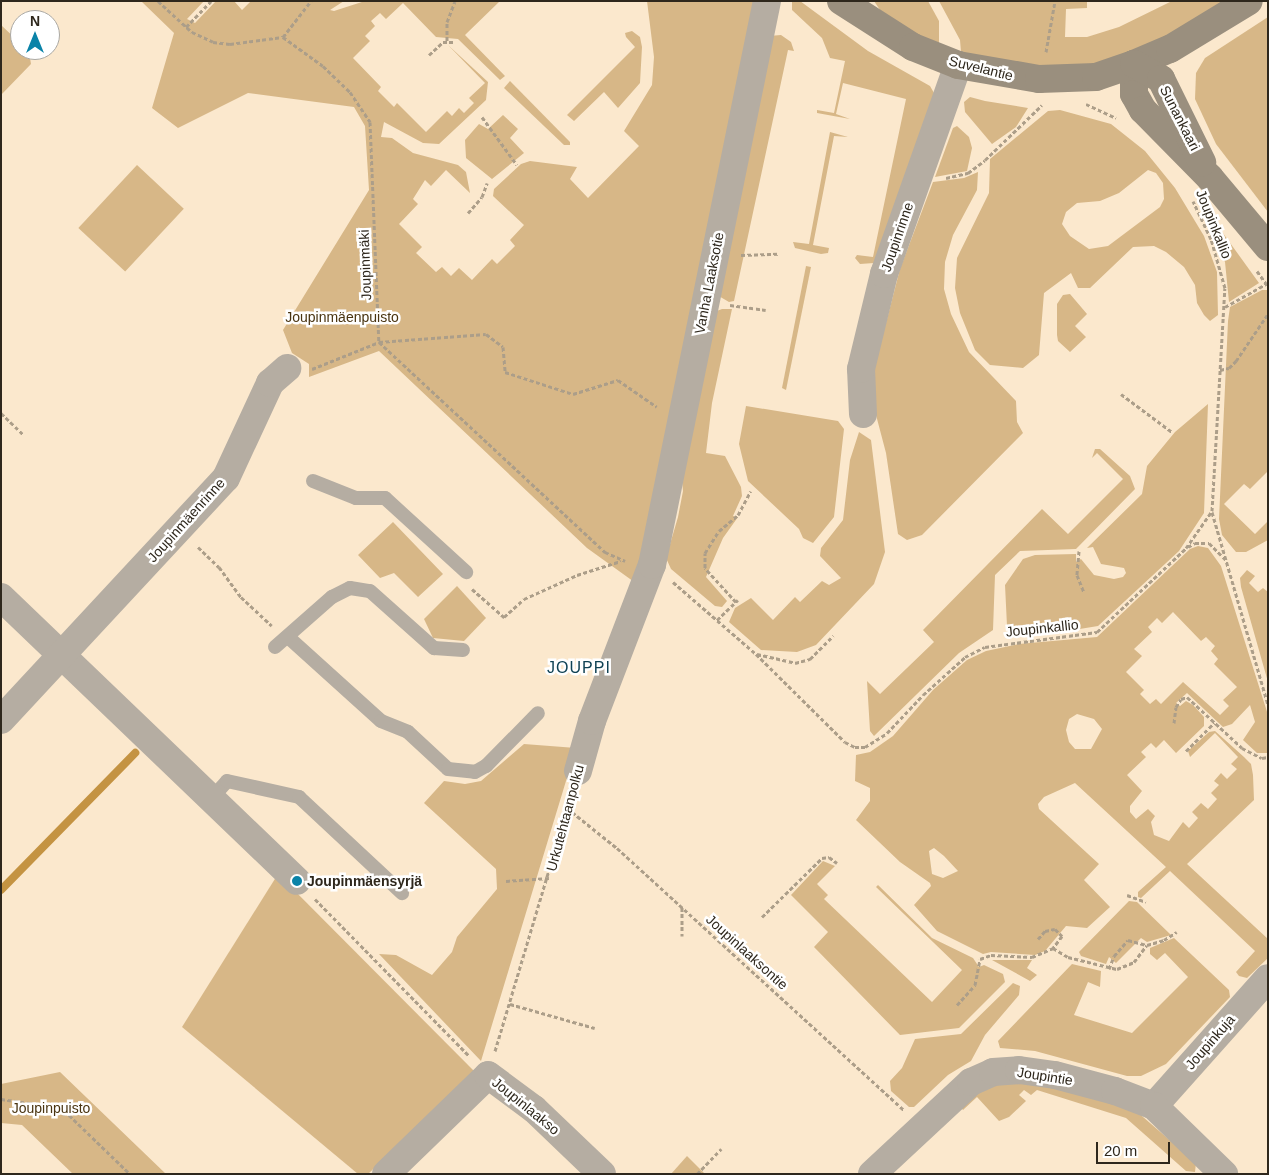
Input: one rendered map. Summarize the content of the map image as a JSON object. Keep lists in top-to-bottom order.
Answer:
{
  "streets": {
    "street": [
      "Suvelantie",
      "Sunankaari",
      "Joupinrinne",
      "Vanha Laaksotie",
      "Joupinmäenrinne",
      "Urkutehtaanpolku",
      "Joupinkuja",
      "Joupintie",
      "Joupinlaakso"
    ],
    "path": ["Joupinkallio", "Joupinmäki", "Joupinlaaksontie"]
  },
  "crossings": [
    ["Suvelantie", "Sunankaari"],
    ["Suvelantie", "Joupinrinne"],
    ["Joupinkallio", "Vanha Laaksotie"],
    ["Joupinkallio", "Urkutehtaanpolku"],
    ["Vanha Laaksotie", "Urkutehtaanpolku"],
    ["Urkutehtaanpolku", "Joupinlaaksontie"],
    ["Urkutehtaanpolku", "Joupinlaakso"],
    ["Joupinkuja", "Joupintie"]
  ],
  "districts": ["JOUPPI"],
  "parks": ["Joupinmäenpuisto", "Joupinpuisto"],
  "places": ["Joupinmäensyrjä"],
  "scale_bar": "20 m",
  "north": "top"
}
